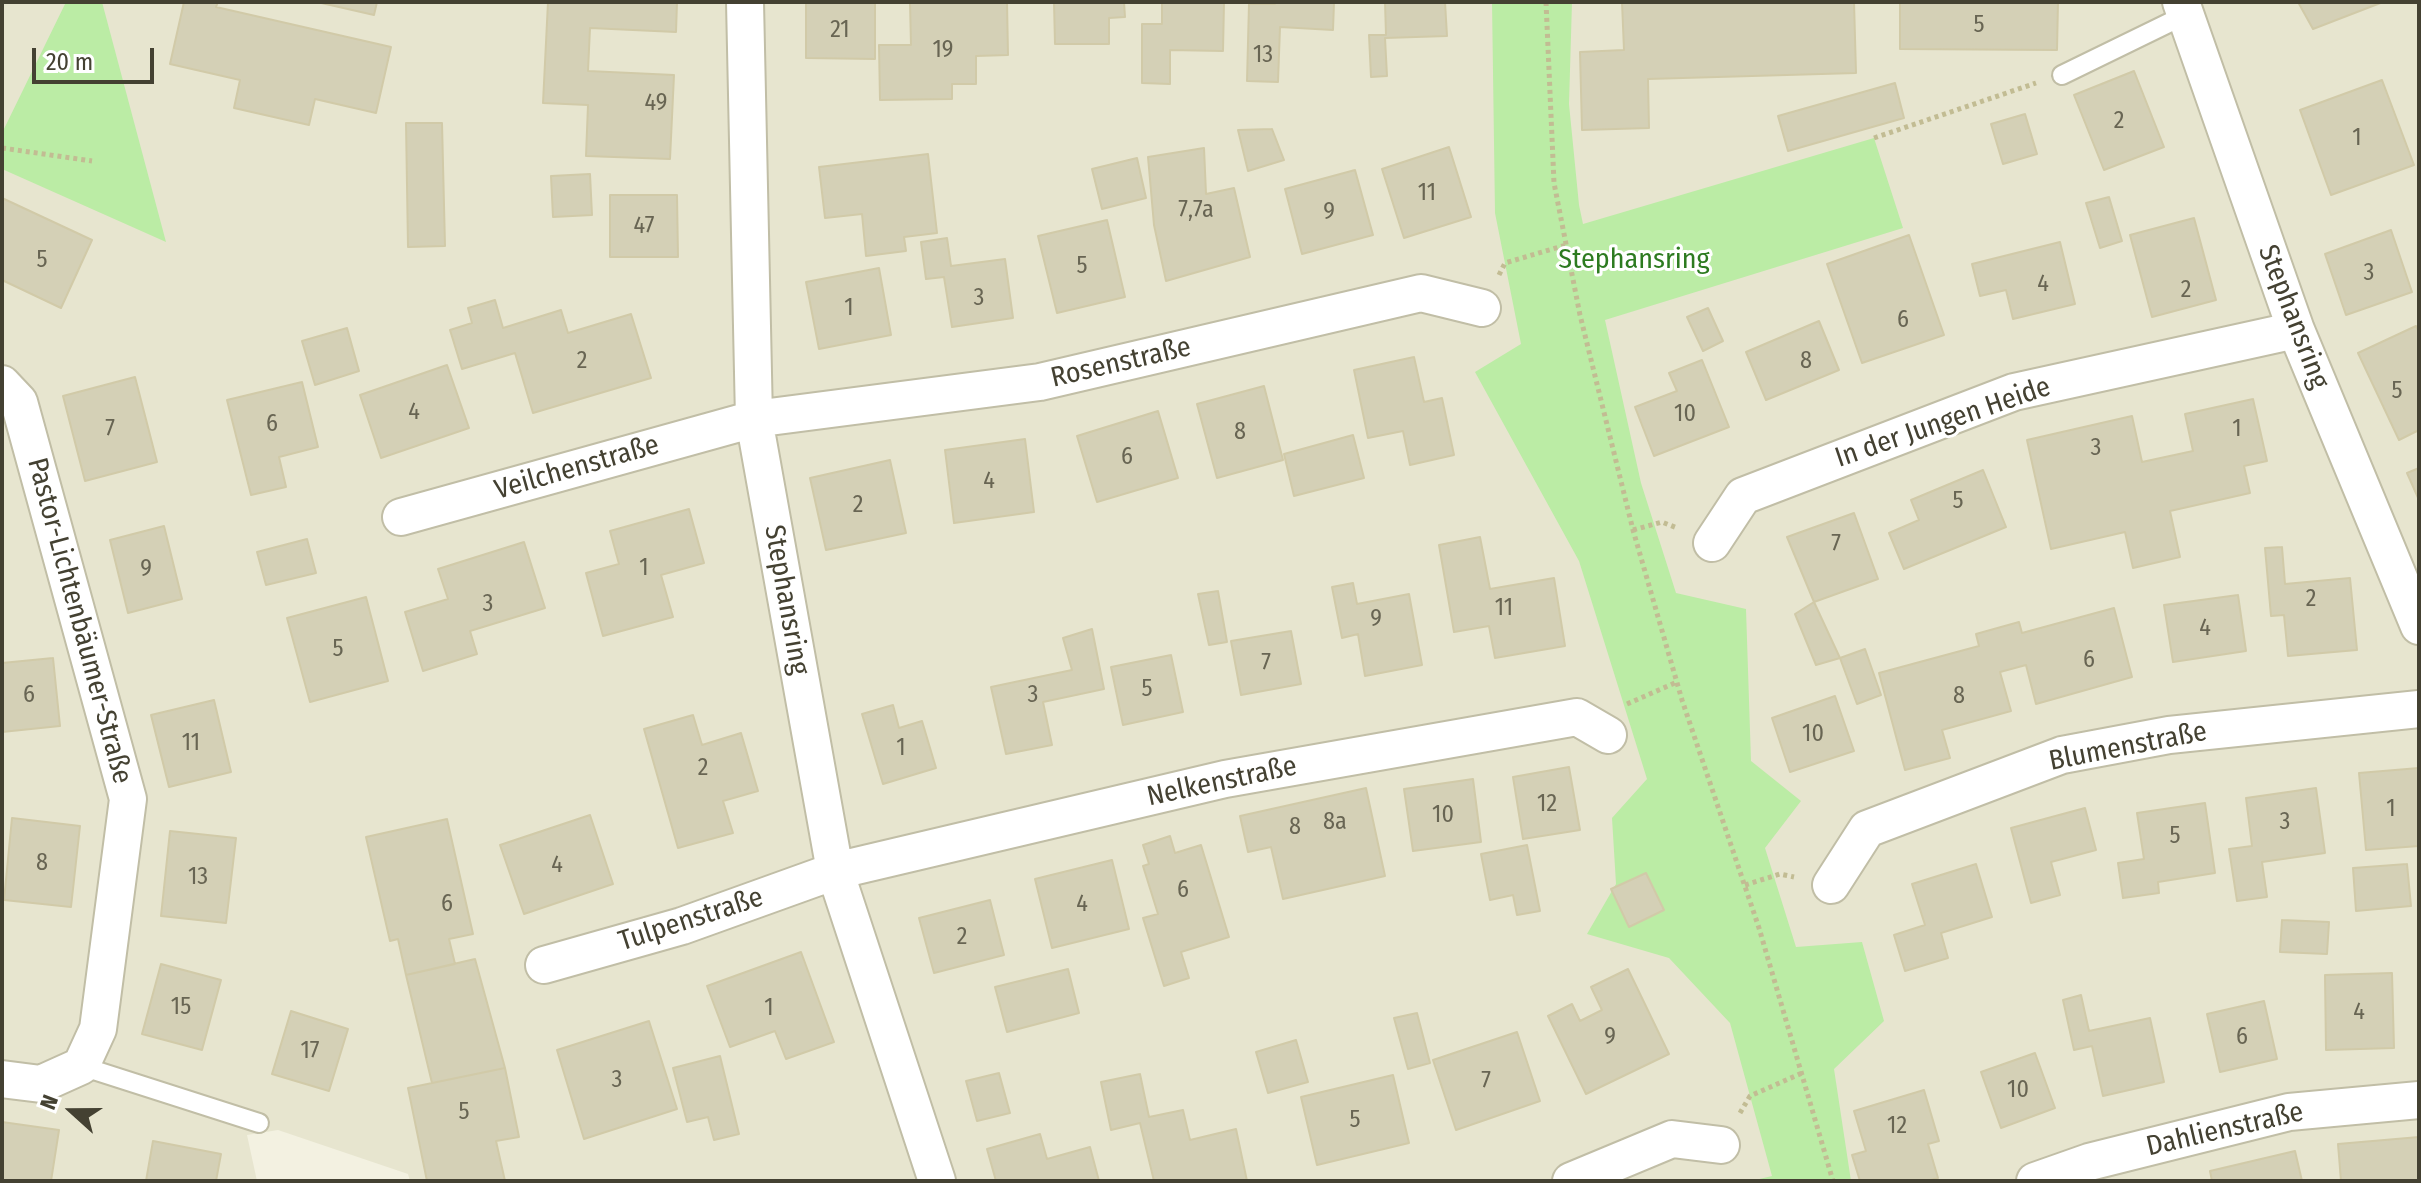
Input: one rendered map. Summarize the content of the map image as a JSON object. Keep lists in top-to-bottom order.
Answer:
{
  "streets": {
    "street": [
      "Stephansring",
      "Rosenstraße",
      "In der Jungen Heide",
      "Veilchenstraße",
      "Pastor-Lichtenbäumer-Straße",
      "Blumenstraße",
      "Nelkenstraße",
      "Tulpenstraße",
      "Dahlienstraße"
    ]
  },
  "crossings": [
    ["Stephansring", "Rosenstraße"],
    ["Stephansring", "In der Jungen Heide"],
    ["Stephansring", "Veilchenstraße"],
    ["Stephansring", "Nelkenstraße"],
    ["Stephansring", "Tulpenstraße"],
    ["Rosenstraße", "Veilchenstraße"],
    ["Nelkenstraße", "Tulpenstraße"]
  ],
  "parks": ["Stephansring"],
  "house_numbers": [
    "5",
    "21",
    "19",
    "13",
    "49",
    "2",
    "1",
    "11",
    "7,7a",
    "9",
    "47",
    "5",
    "5",
    "3",
    "4",
    "2",
    "3",
    "1",
    "6",
    "2",
    "8",
    "5",
    "4",
    "10",
    "6",
    "7",
    "1",
    "8",
    "3",
    "6",
    "4",
    "5",
    "2",
    "7",
    "1",
    "9",
    "2",
    "3",
    "11",
    "9",
    "4",
    "5",
    "6",
    "7",
    "5",
    "6",
    "3",
    "8",
    "10",
    "11",
    "1",
    "2",
    "12",
    "1",
    "10",
    "8a",
    "3",
    "8",
    "5",
    "8",
    "4",
    "13",
    "6",
    "6",
    "4",
    "2",
    "15",
    "1",
    "4",
    "9",
    "6",
    "17",
    "3",
    "7",
    "10",
    "5",
    "5",
    "12"
  ],
  "scale_bar": "20 m",
  "north": "left"
}
